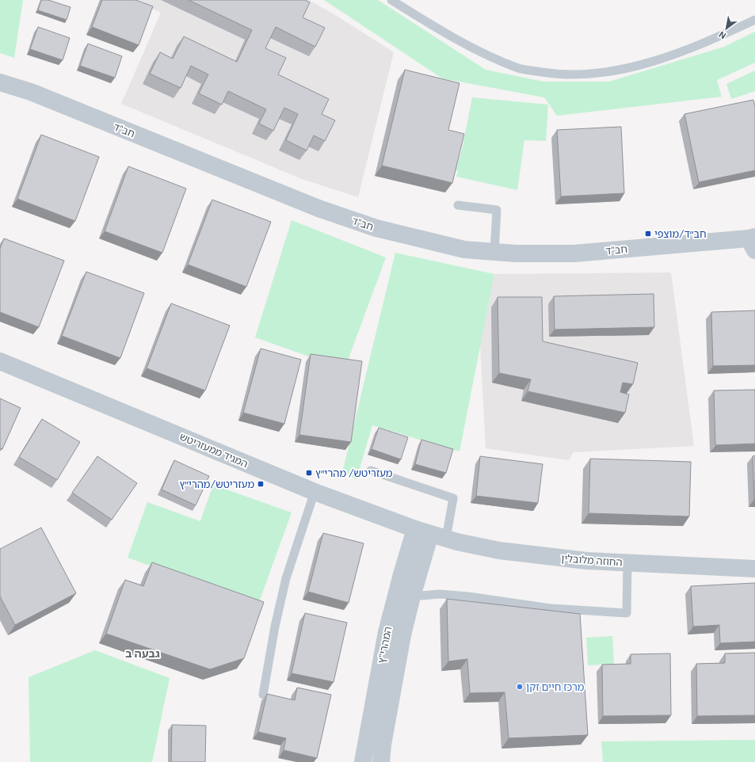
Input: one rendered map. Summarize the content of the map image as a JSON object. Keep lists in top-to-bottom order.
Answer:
{
  "streets": {
    "street": [
      "חב\"ד",
      "המגיד ממעזריטש",
      "החוזה מלובלין",
      "המהרי\"ץ"
    ]
  },
  "crossings": [
    ["המגיד ממעזריטש", "החוזה מלובלין"],
    ["המגיד ממעזריטש", "המהרי\"ץ"],
    ["החוזה מלובלין", "המהרי\"ץ"]
  ],
  "districts": ["גבעה ב"],
  "places": {
    "transit": ["חב״ד/מוצפי", "מעזריטש/ מהרי״ץ", "מעזריטש/מהרי״ץ"],
    "other": ["מרכז חיים זקן"]
  },
  "north": "bottom left"
}
